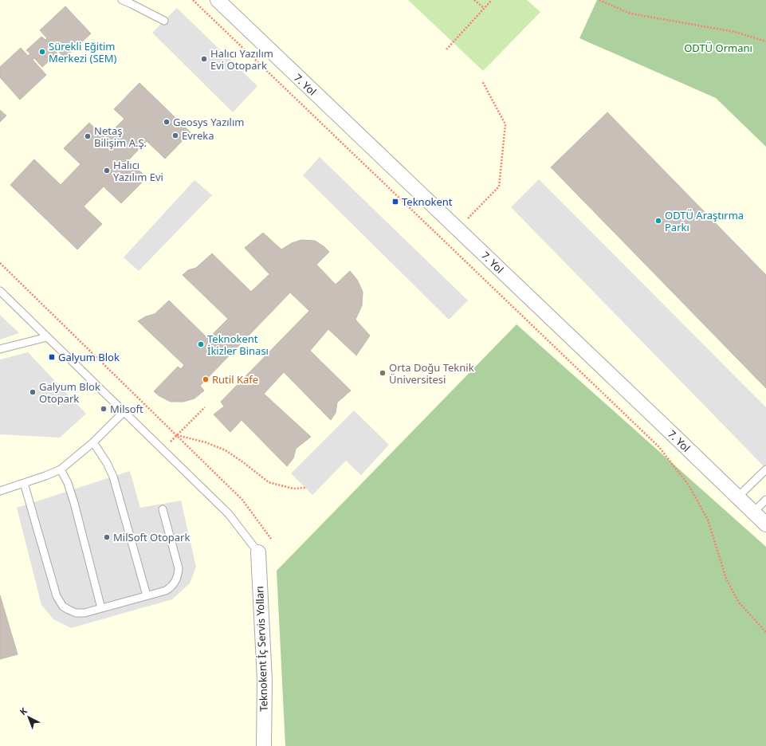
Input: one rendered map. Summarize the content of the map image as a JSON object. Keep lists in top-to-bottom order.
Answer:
{
  "streets": {
    "street": ["7. Yol", "Teknokent İç Servis Yolları"]
  },
  "parks": ["ODTÜ Ormanı"],
  "places": {
    "other": [
      "Sürekli Eğitim Merkezi (SEM)",
      "Halıcı Yazılım Evi Otopark",
      "Geosys Yazılım",
      "Evreka",
      "Netaş Bilişim A.Ş.",
      "Halıcı Yazılım Evi",
      "ODTÜ Araştırma Parkı",
      "Teknokent İkizler Binası",
      "Orta Doğu Teknik Üniversitesi",
      "Rutil Kafe",
      "Galyum Blok Otopark",
      "Milsoft",
      "MilSoft Otopark"
    ],
    "transit": ["Teknokent", "Galyum Blok"]
  },
  "north": "top left"
}
